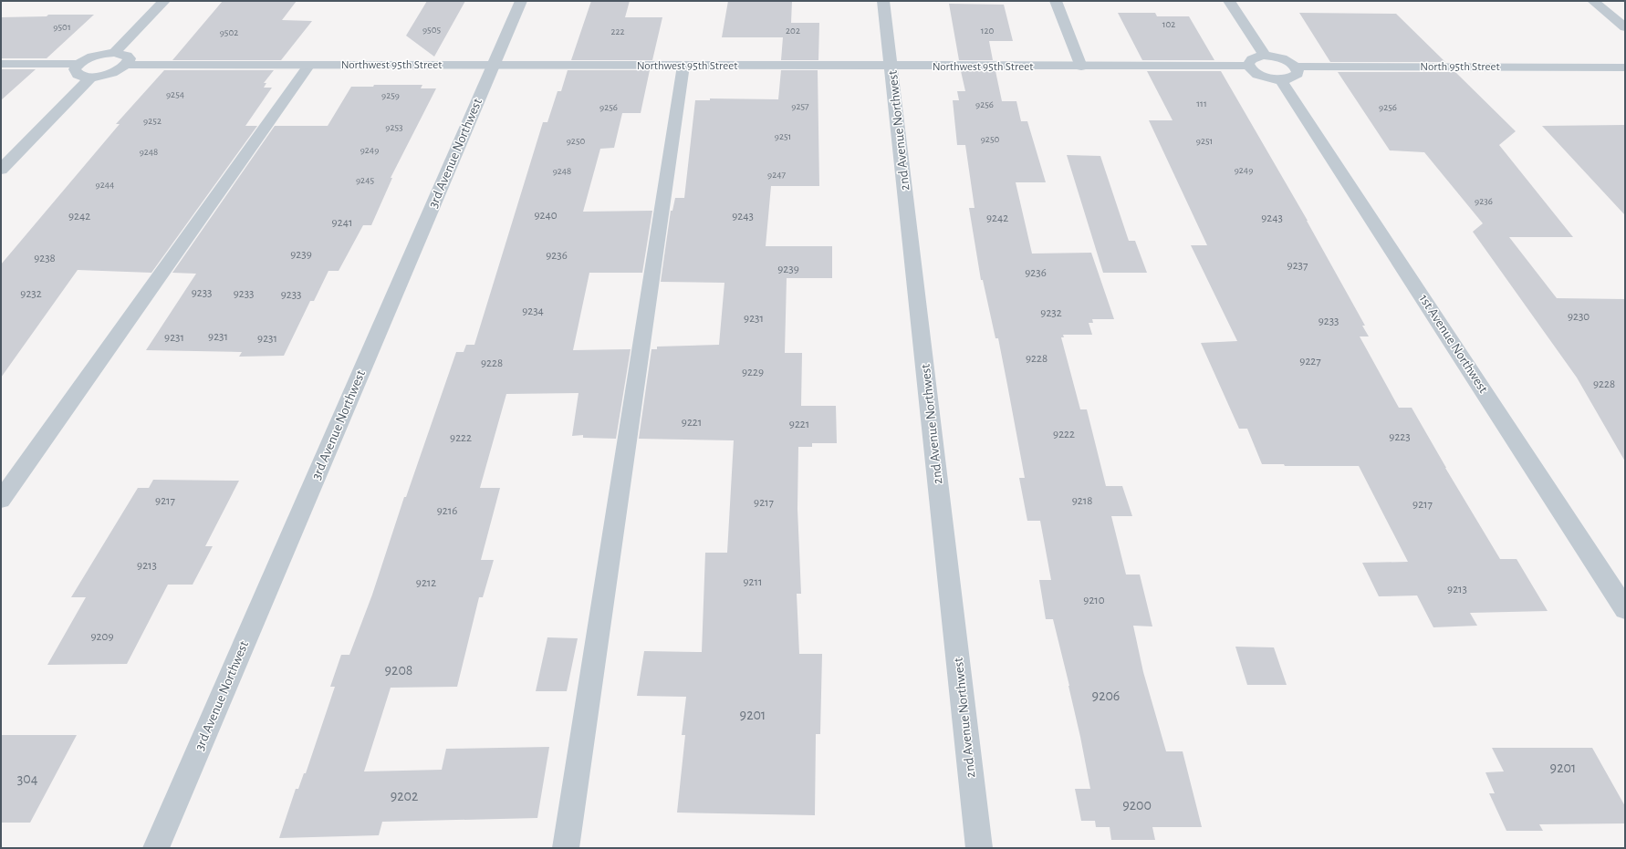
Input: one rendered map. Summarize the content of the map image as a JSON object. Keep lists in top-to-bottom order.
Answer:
{
  "streets": {
    "street": [
      "Northwest 95th Street",
      "North 95th Street",
      "2nd Avenue Northwest",
      "3rd Avenue Northwest",
      "1st Avenue Northwest"
    ]
  },
  "crossings": [
    ["Northwest 95th Street", "2nd Avenue Northwest"],
    ["Northwest 95th Street", "3rd Avenue Northwest"]
  ],
  "house_numbers": [
    "102",
    "9501",
    "9505",
    "202",
    "120",
    "222",
    "9502",
    "9254",
    "9259",
    "111",
    "9256",
    "9257",
    "9256",
    "9256",
    "9252",
    "9253",
    "9251",
    "9250",
    "9250",
    "9251",
    "9249",
    "9248",
    "9249",
    "9248",
    "9247",
    "9245",
    "9244",
    "9236",
    "9240",
    "9242",
    "9243",
    "9242",
    "9243",
    "9241",
    "9239",
    "9236",
    "9238",
    "9237",
    "9239",
    "9236",
    "9233",
    "9232",
    "9233",
    "9233",
    "9234",
    "9232",
    "9230",
    "9231",
    "9233",
    "9231",
    "9231",
    "9231",
    "9228",
    "9227",
    "9228",
    "9229",
    "9228",
    "9221",
    "9221",
    "9222",
    "9223",
    "9222",
    "9217",
    "9218",
    "9217",
    "9217",
    "9216",
    "9213",
    "9211",
    "9212",
    "9213",
    "9210",
    "9209",
    "9208",
    "9206",
    "9201",
    "9201",
    "304",
    "9202",
    "9200"
  ]
}
